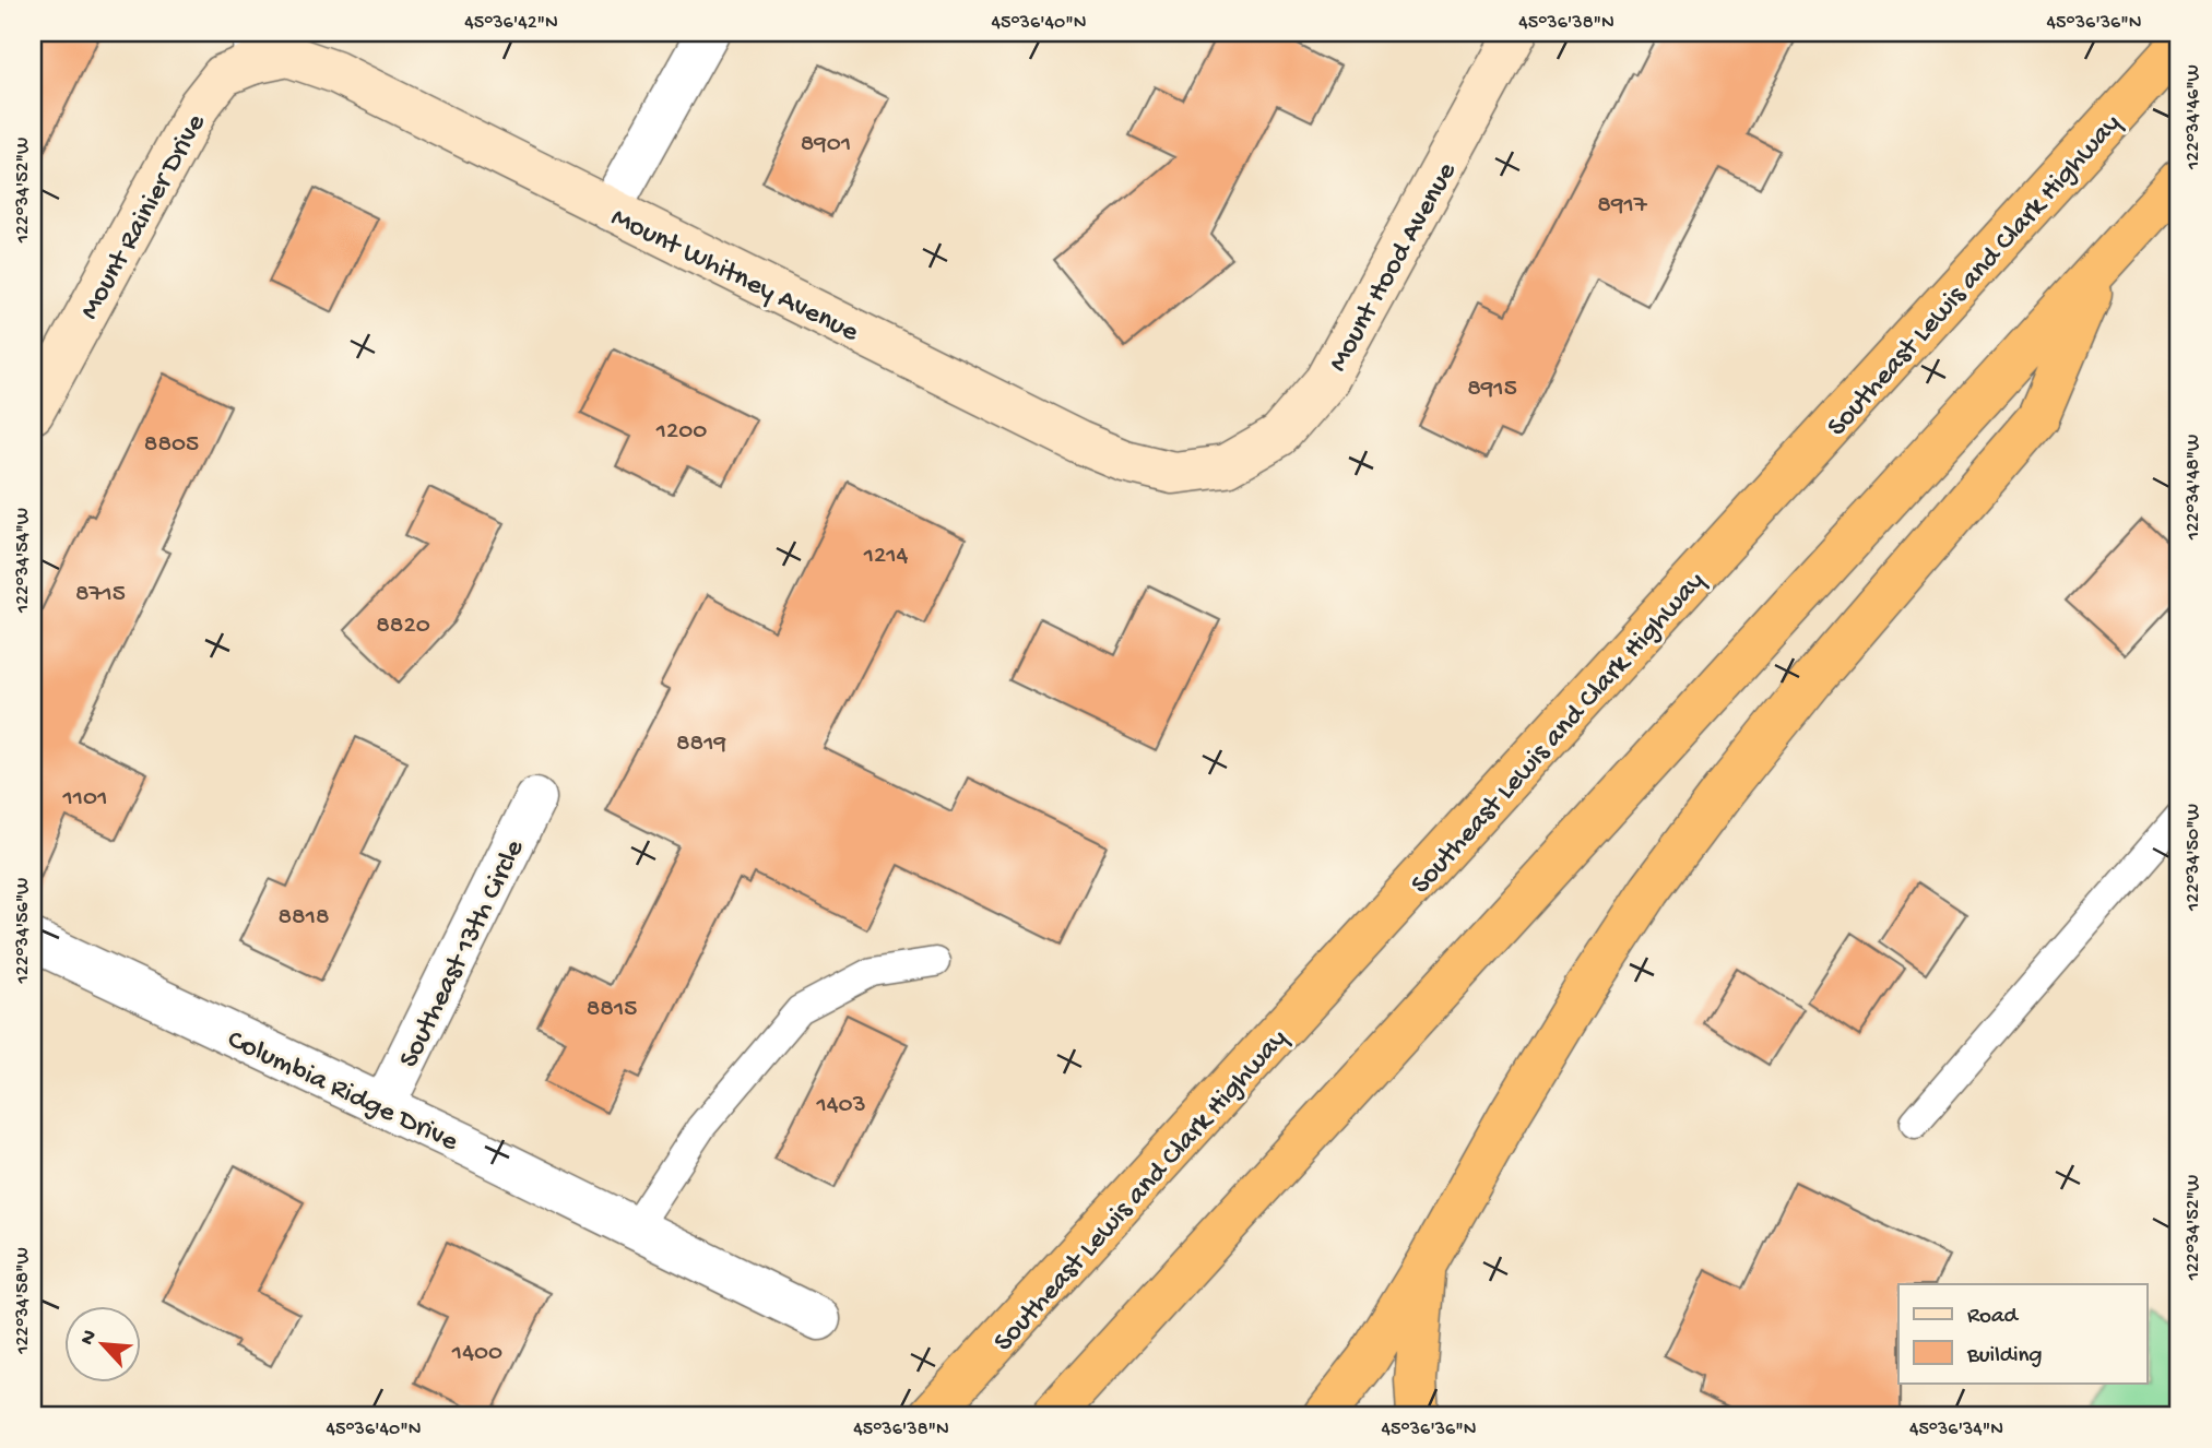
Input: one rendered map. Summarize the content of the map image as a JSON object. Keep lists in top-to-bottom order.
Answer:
{
  "streets": {
    "highway": ["Southeast Lewis and Clark Highway"],
    "street": [
      "Mount Rainier Drive",
      "Mount Hood Avenue",
      "Mount Whitney Avenue",
      "Southeast 13th Circle",
      "Columbia Ridge Drive"
    ]
  },
  "crossings": [
    ["Mount Rainier Drive", "Mount Whitney Avenue"],
    ["Mount Hood Avenue", "Mount Whitney Avenue"],
    ["Southeast 13th Circle", "Columbia Ridge Drive"]
  ],
  "house_numbers": [
    "8901",
    "8917",
    "8915",
    "1200",
    "8805",
    "1214",
    "8715",
    "8820",
    "8819",
    "1101",
    "8818",
    "8815",
    "1403",
    "1400"
  ],
  "legend": ["Road", "Building"],
  "north": "top left",
  "coordinates": [
    "45°36'42\"N",
    "45°36'40\"N",
    "45°36'38\"N",
    "45°36'36\"N",
    "122°34'46\"W",
    "122°34'52\"W",
    "122°34'48\"W",
    "122°34'54\"W",
    "122°34'50\"W",
    "122°34'56\"W",
    "122°34'58\"W",
    "45°36'34\"N"
  ]
}
